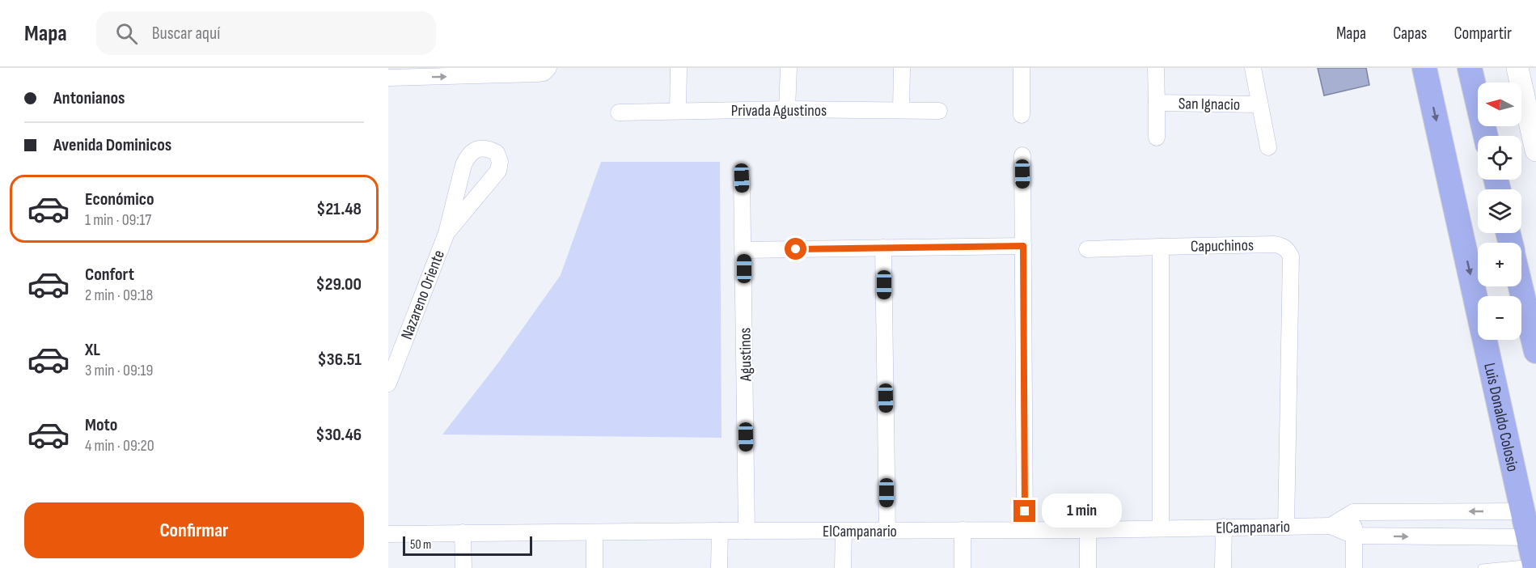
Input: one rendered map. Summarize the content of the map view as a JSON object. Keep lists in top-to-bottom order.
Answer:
{
  "streets": {
    "main road": ["Luis Donaldo Colosio"],
    "street": [
      "San Ignacio",
      "Privada Agustinos",
      "Capuchinos",
      "Nazareno Oriente",
      "Agustinos",
      "ElCampanario"
    ]
  },
  "crossings": [
    ["Capuchinos", "ElCampanario"],
    ["Agustinos", "ElCampanario"],
    ["Luis Donaldo Colosio", "ElCampanario"]
  ],
  "scale_bar": "50 m",
  "north": "left",
  "page": {
    "header": "Mapa",
    "search": "Buscar aquí",
    "nav": ["Mapa", "Capas", "Compartir"],
    "banner": ["Antonianos", "Avenida Dominicos"],
    "map_buttons": ["+", "−"],
    "list": [
      {
        "name": "Económico",
        "note": "1 min · 09:17",
        "value": "$21.48"
      },
      {
        "name": "Confort",
        "note": "2 min · 09:18",
        "value": "$29.00"
      },
      {
        "name": "XL",
        "note": "3 min · 09:19",
        "value": "$36.51"
      },
      {
        "name": "Moto",
        "note": "4 min · 09:20",
        "value": "$30.46"
      }
    ],
    "buttons": "Confirmar",
    "bubble": "1 min",
    "scale": "50 m"
  }
}
